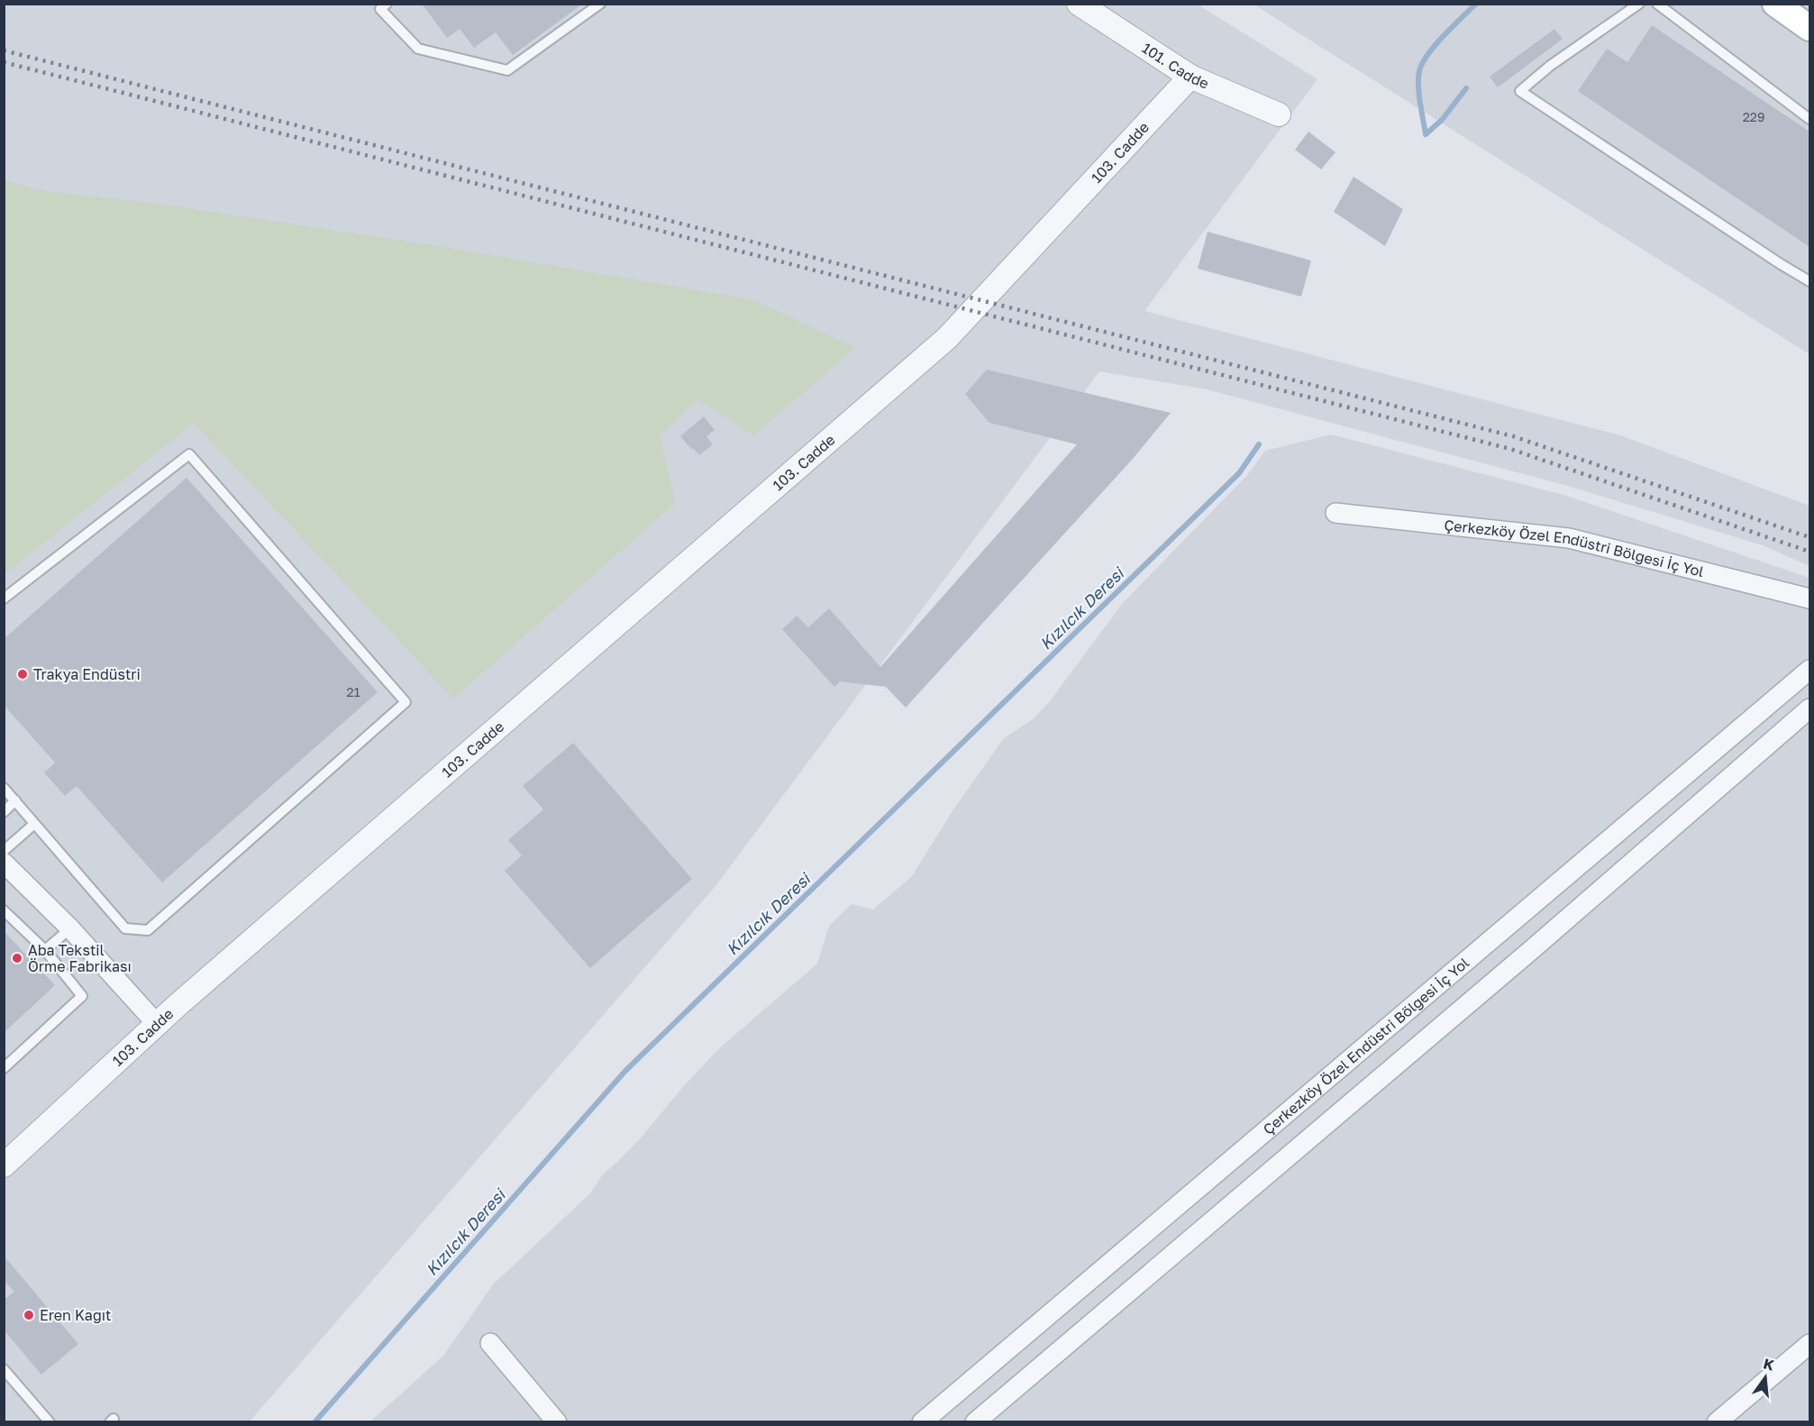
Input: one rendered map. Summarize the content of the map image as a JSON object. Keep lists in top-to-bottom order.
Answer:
{
  "streets": {
    "street": ["101. Cadde", "103. Cadde", "Çerkezköy Özel Endüstri Bölgesi İç Yol"]
  },
  "crossings": [
    ["101. Cadde", "103. Cadde"]
  ],
  "water": ["Kızılcık Deresi"],
  "places": ["Trakya Endüstri", "Aba Tekstil Örme Fabrikası", "Eren Kağıt"],
  "house_numbers": ["229", "21"],
  "north": "top"
}
